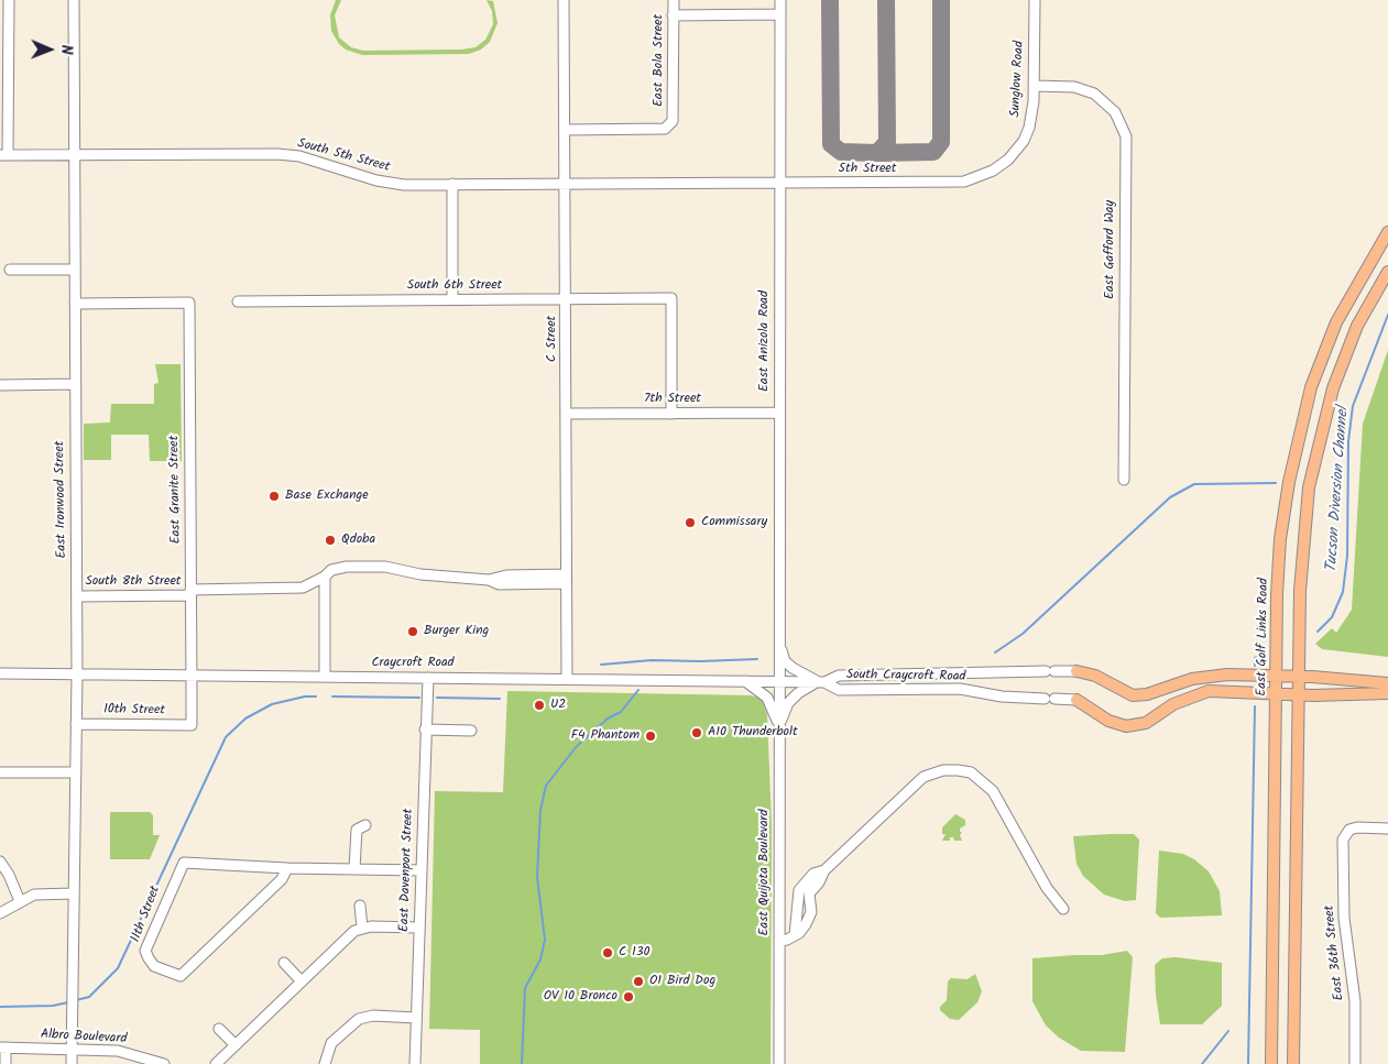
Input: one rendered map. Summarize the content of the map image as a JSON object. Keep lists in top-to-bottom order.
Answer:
{
  "streets": {
    "main road": ["East Golf Links Road", "South Craycroft Road"],
    "street": [
      "East Bola Street",
      "Sunglow Road",
      "South 5th Street",
      "5th Street",
      "East Gafford Way",
      "South 6th Street",
      "C Street",
      "East Anizola Road",
      "7th Street",
      "East Granite Street",
      "East Ironwood Street",
      "South 8th Street",
      "Craycroft Road",
      "10th Street",
      "East Davenport Street",
      "East Quijota Boulevard",
      "11th Street",
      "East 36th Street",
      "Albro Boulevard"
    ]
  },
  "crossings": [
    ["East Bola Street", "C Street"],
    ["Sunglow Road", "5th Street"],
    ["Sunglow Road", "East Gafford Way"],
    ["South 5th Street", "5th Street"],
    ["South 5th Street", "C Street"],
    ["South 5th Street", "East Anizola Road"],
    ["South 5th Street", "East Ironwood Street"],
    ["5th Street", "East Anizola Road"],
    ["South 6th Street", "C Street"],
    ["South 6th Street", "7th Street"],
    ["C Street", "7th Street"],
    ["C Street", "South 8th Street"],
    ["C Street", "Craycroft Road"],
    ["East Anizola Road", "7th Street"],
    ["East Anizola Road", "Craycroft Road"],
    ["East Anizola Road", "East Quijota Boulevard"],
    ["East Granite Street", "East Ironwood Street"],
    ["East Granite Street", "South 8th Street"],
    ["East Granite Street", "Craycroft Road"],
    ["East Granite Street", "10th Street"],
    ["East Ironwood Street", "South 8th Street"],
    ["East Ironwood Street", "Craycroft Road"],
    ["East Ironwood Street", "10th Street"],
    ["East Ironwood Street", "Albro Boulevard"],
    ["East Golf Links Road", "South Craycroft Road"],
    ["Craycroft Road", "South Craycroft Road"],
    ["Craycroft Road", "East Davenport Street"],
    ["Craycroft Road", "East Quijota Boulevard"],
    ["East Davenport Street", "11th Street"]
  ],
  "water": ["Tucson Diversion Channel"],
  "places": [
    "Base Exchange",
    "Commissary",
    "Qdoba",
    "Burger King",
    "U2",
    "A10 Thunderbolt",
    "F4 Phantom",
    "C 130",
    "O1 Bird Dog",
    "OV 10 Bronco"
  ],
  "north": "right"
}
